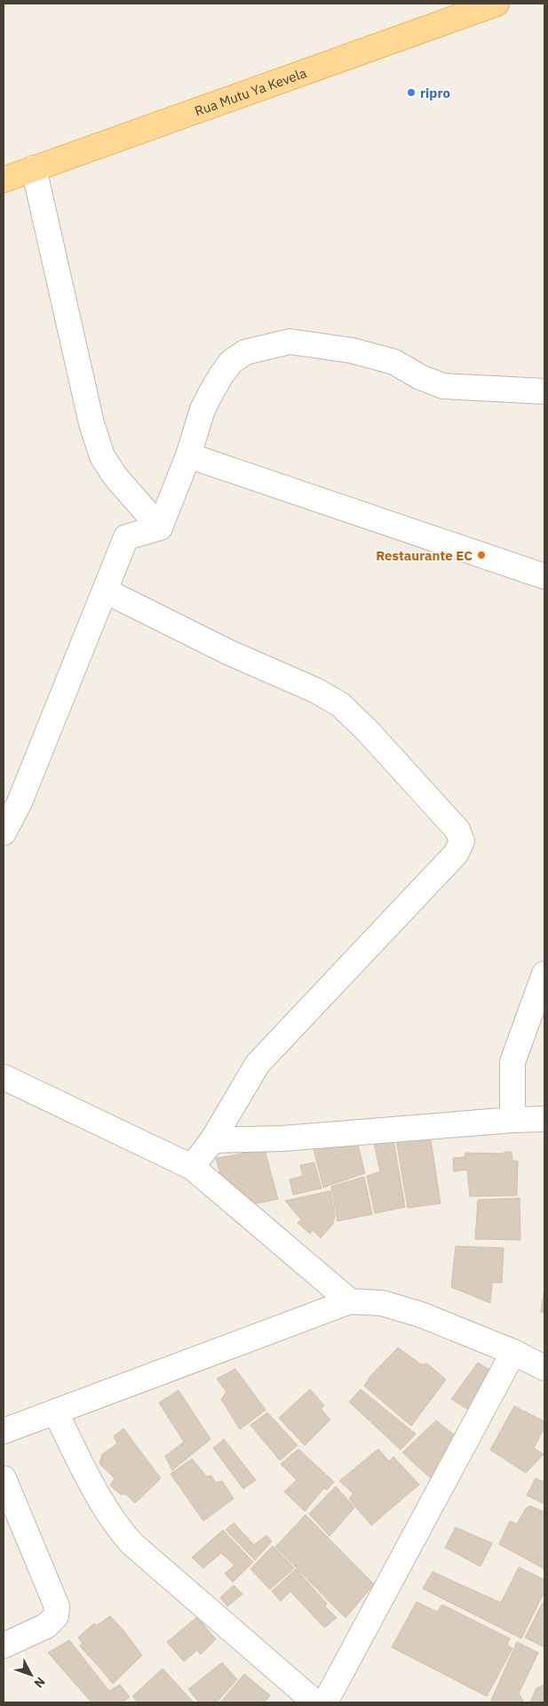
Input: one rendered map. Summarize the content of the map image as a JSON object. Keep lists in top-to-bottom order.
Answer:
{
  "streets": {
    "main road": ["Rua Mutu Ya Kevela"]
  },
  "places": ["ripro", "Restaurante EC"],
  "north": "bottom right"
}
